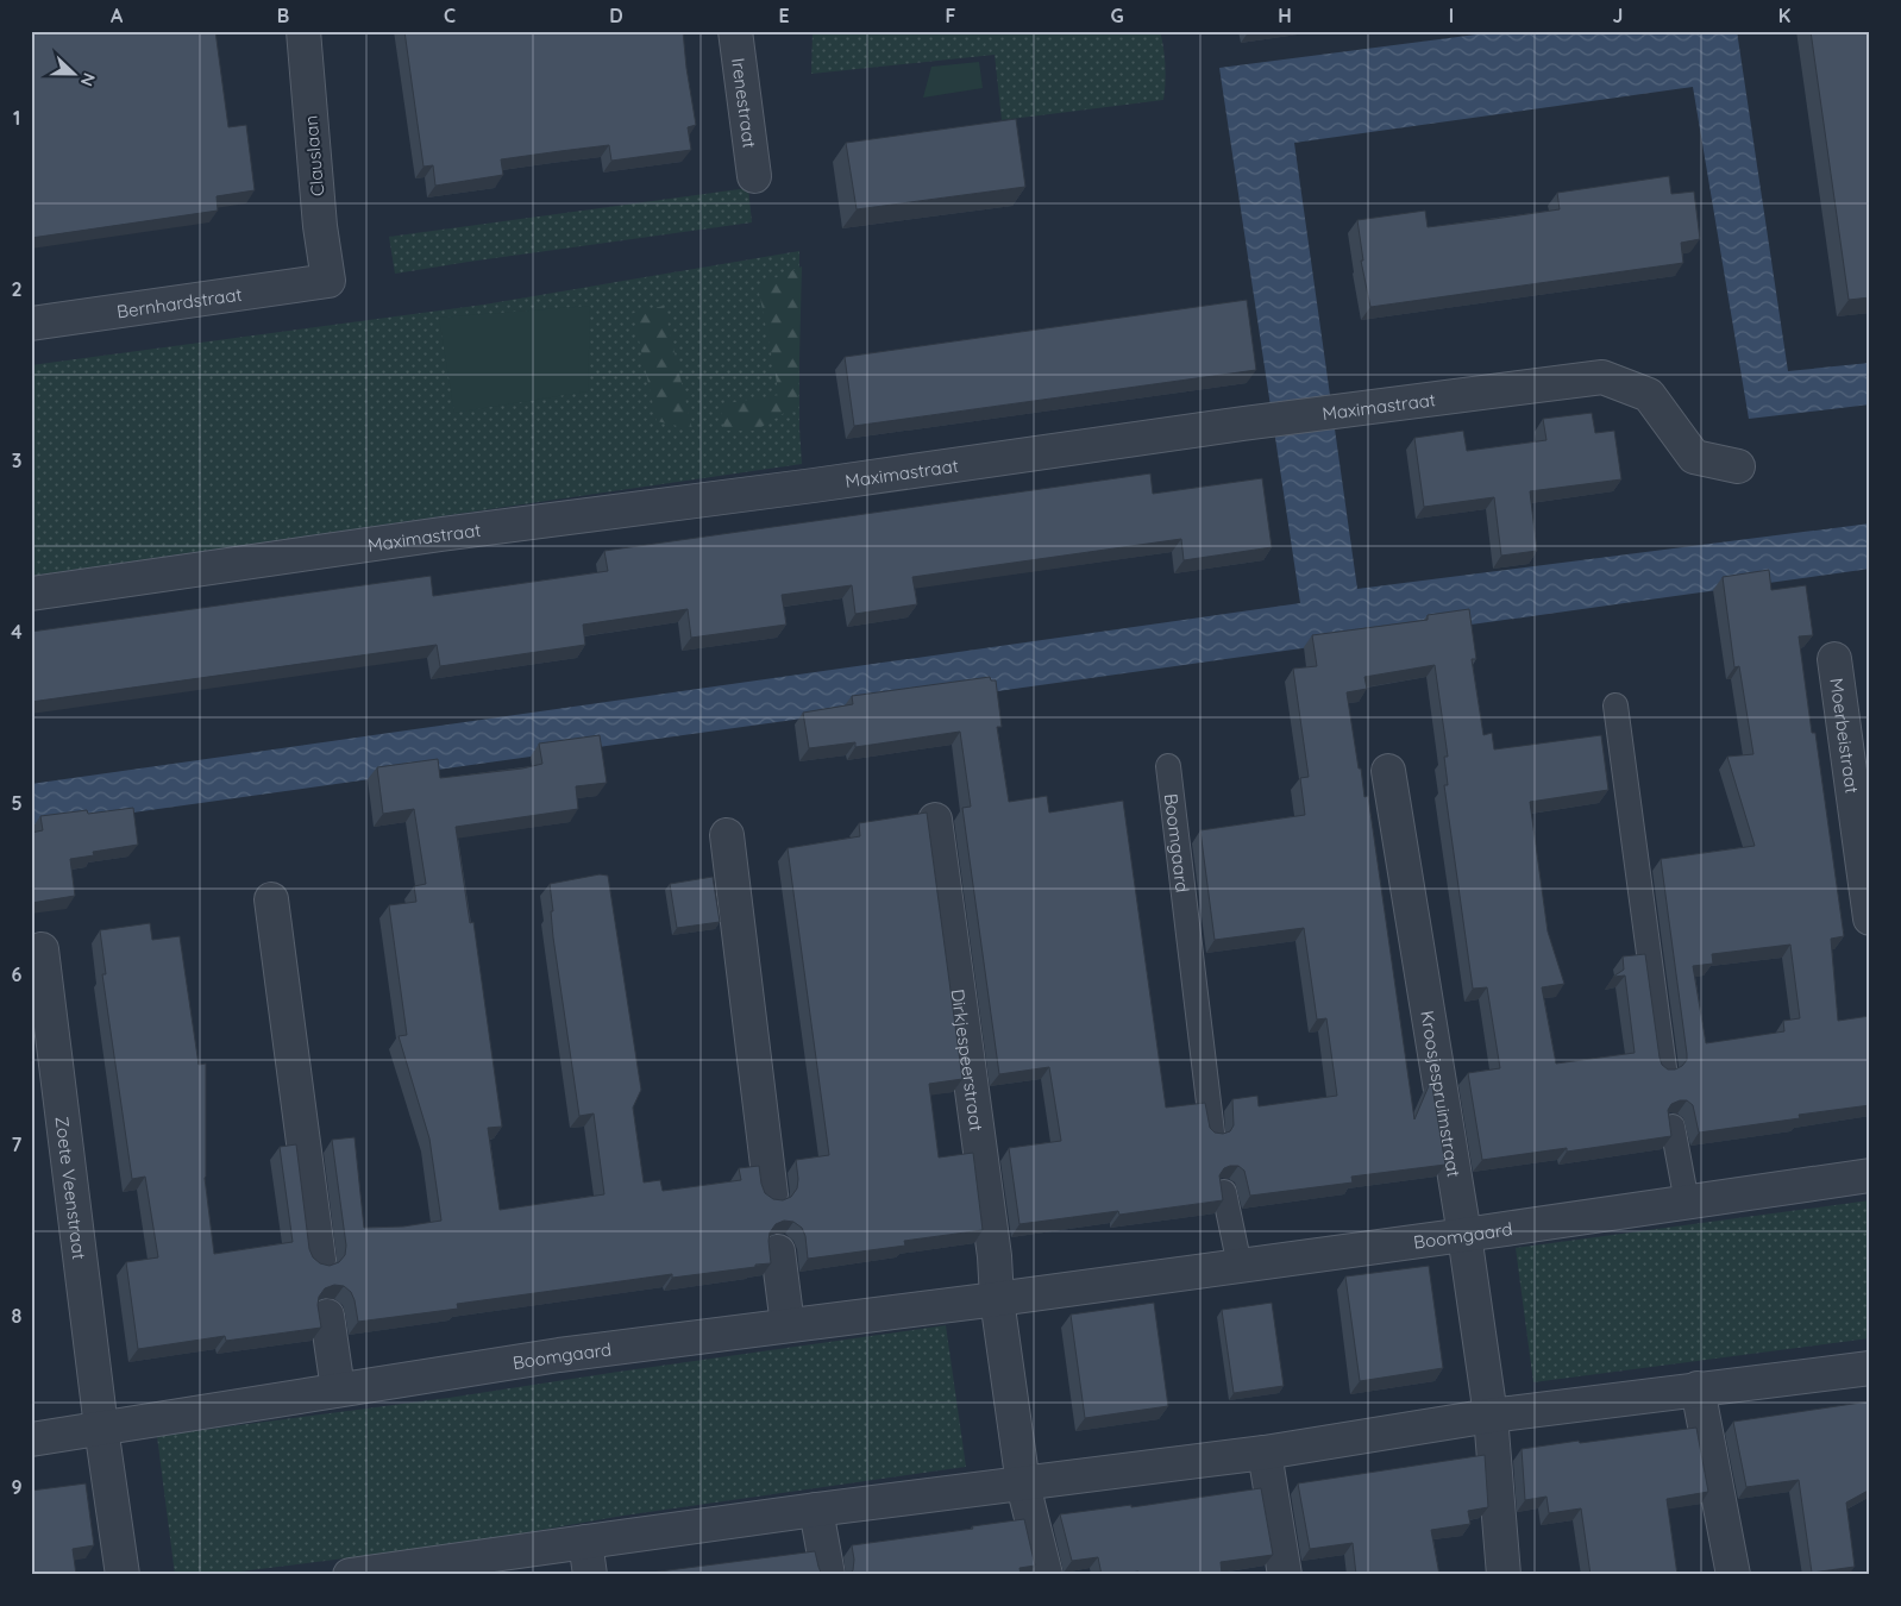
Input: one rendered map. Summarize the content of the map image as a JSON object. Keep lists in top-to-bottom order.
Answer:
{
  "streets": {
    "street": [
      "Irenestraat",
      "Clauslaan",
      "Bernhardstraat",
      "Maximastraat",
      "Moerbeistraat",
      "Boomgaard",
      "Dirkjespeerstraat",
      "Kroosjespruimstraat",
      "Zoete Veenstraat"
    ]
  },
  "crossings": [
    ["Clauslaan", "Bernhardstraat"],
    ["Boomgaard", "Dirkjespeerstraat"],
    ["Boomgaard", "Kroosjespruimstraat"],
    ["Boomgaard", "Zoete Veenstraat"]
  ],
  "north": "right",
  "grid": {
    "columns": [
      "A",
      "B",
      "C",
      "D",
      "E",
      "F",
      "G",
      "H",
      "I",
      "J",
      "K"
    ],
    "rows": [
      "1",
      "2",
      "3",
      "4",
      "5",
      "6",
      "7",
      "8",
      "9"
    ]
  }
}
